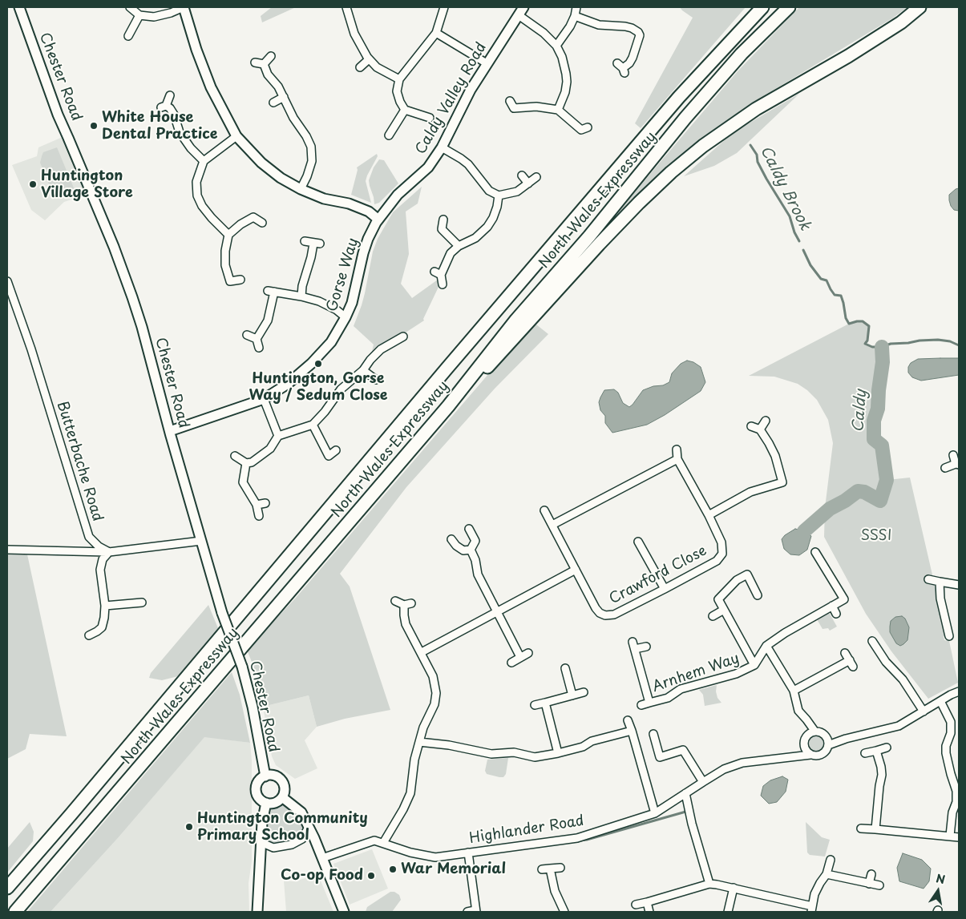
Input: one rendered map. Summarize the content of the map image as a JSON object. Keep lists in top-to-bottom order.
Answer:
{
  "streets": {
    "highway": ["North Wales Expressway"],
    "street": [
      "Chester Road",
      "Caldy Valley Road",
      "Gorse Way",
      "Butterbache Road",
      "Crawford Close",
      "Arnhem Way",
      "Highlander Road"
    ]
  },
  "crossings": [
    ["Chester Road", "Gorse Way"],
    ["Caldy Valley Road", "Gorse Way"]
  ],
  "water": ["Caldy Brook", "Caldy"],
  "parks": ["SSSI"],
  "places": [
    "White House Dental Practice",
    "Huntington Village Store",
    "Huntington, Gorse Way / Sedum Close",
    "Huntington Community Primary School",
    "War Memorial",
    "Co-op Food"
  ],
  "north": "top"
}
